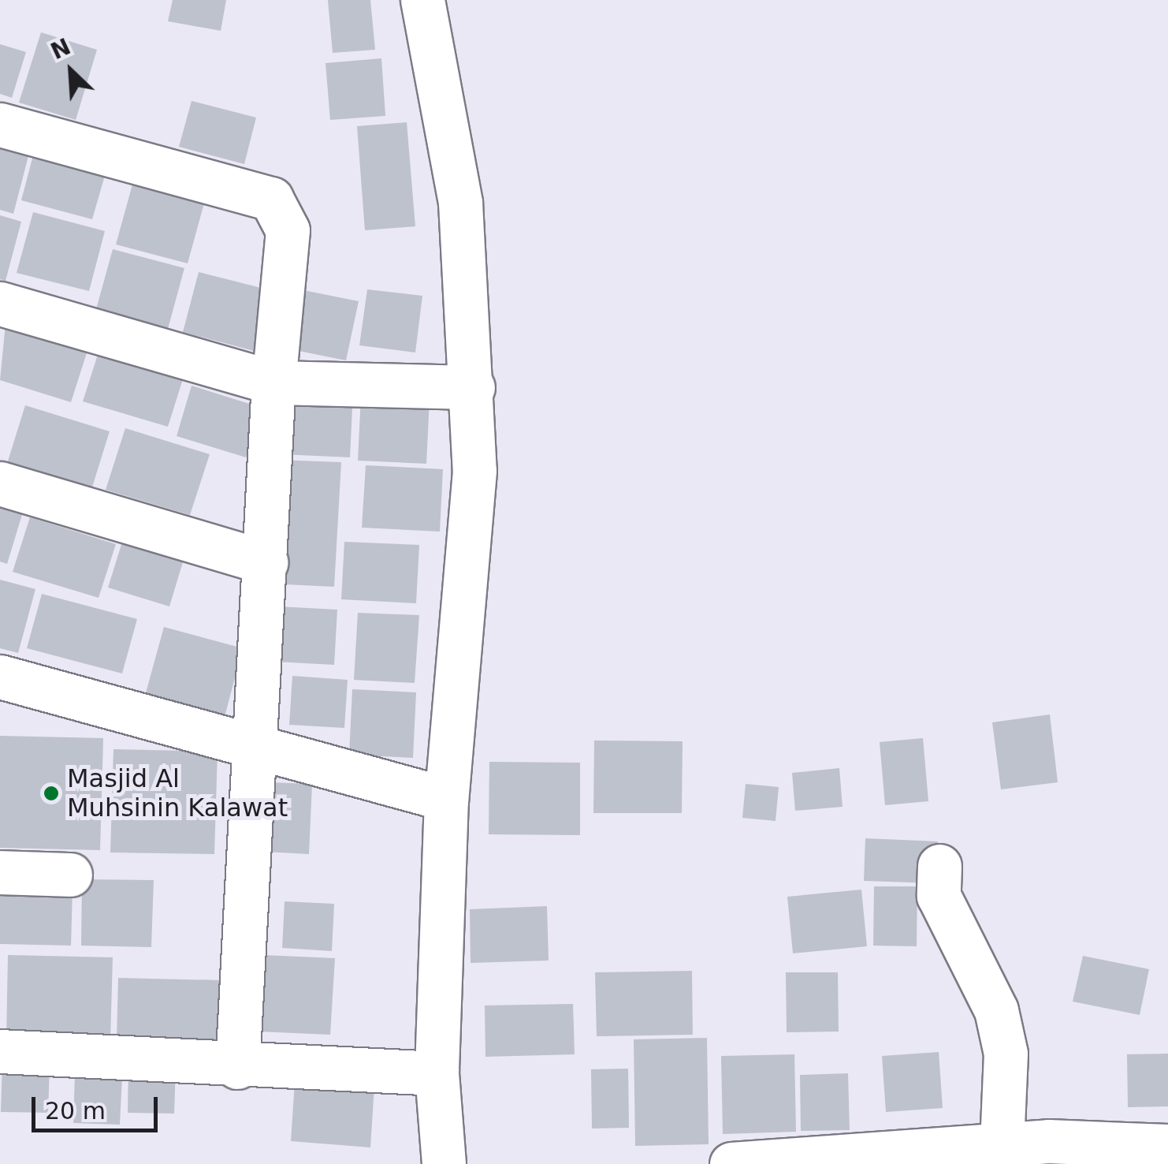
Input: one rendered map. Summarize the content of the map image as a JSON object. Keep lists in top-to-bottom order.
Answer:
{
  "places": ["Masjid Al Muhsinin Kalawat"],
  "scale_bar": "20 m",
  "north": "top left"
}
